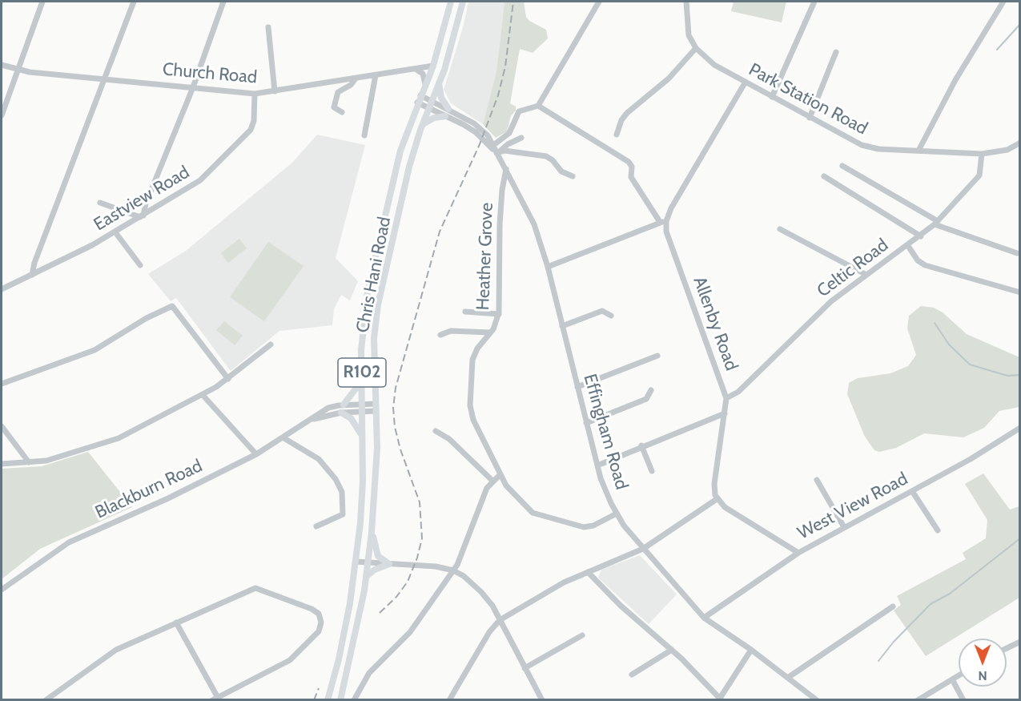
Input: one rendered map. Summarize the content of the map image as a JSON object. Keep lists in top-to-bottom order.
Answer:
{
  "streets": {
    "main road": ["Chris Hani Road", "R102"],
    "street": [
      "Church Road",
      "Park Station Road",
      "Eastview Road",
      "Heather Grove",
      "Celtic Road",
      "Allenby Road",
      "Effingham Road",
      "Blackburn Road",
      "West View Road"
    ]
  },
  "crossings": [
    ["Church Road", "Eastview Road"],
    ["Church Road", "Chris Hani Road"],
    ["Park Station Road", "Celtic Road"],
    ["Heather Grove", "Effingham Road"],
    ["Celtic Road", "Allenby Road"],
    ["Chris Hani Road", "Effingham Road"],
    ["Chris Hani Road", "Blackburn Road"],
    ["Effingham Road", "West View Road"]
  ],
  "north": "bottom"
}
